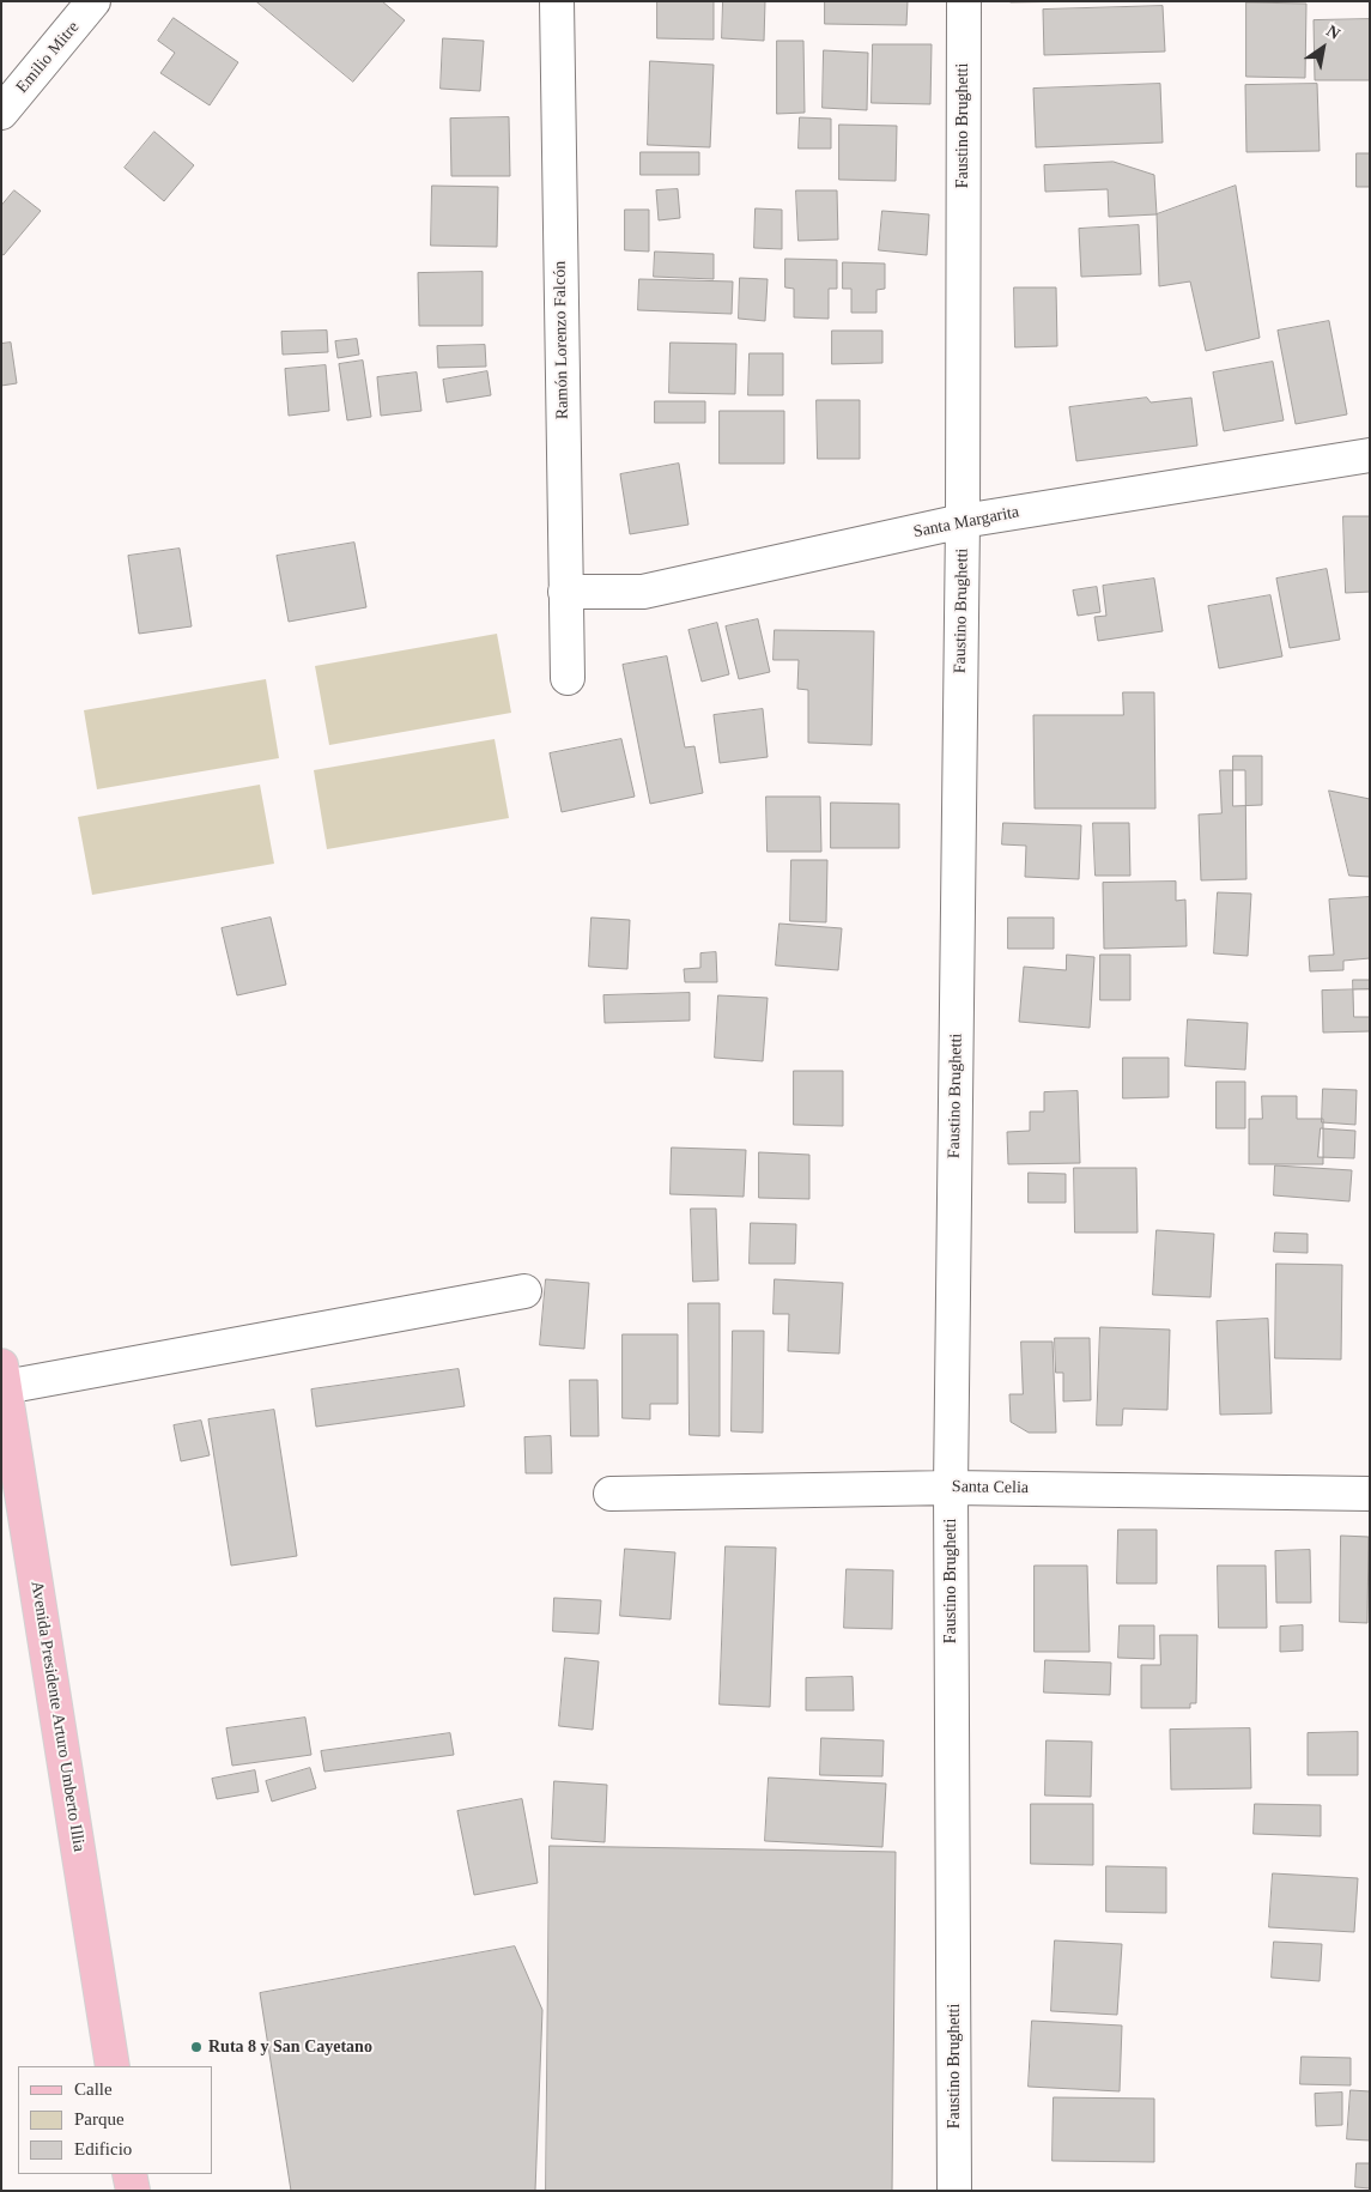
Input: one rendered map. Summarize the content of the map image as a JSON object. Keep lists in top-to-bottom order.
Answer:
{
  "streets": {
    "main road": ["Avenida Presidente Arturo Umberto Illia"],
    "street": [
      "Emilio Mitre",
      "Faustino Brughetti",
      "Ramón Lorenzo Falcón",
      "Santa Margarita",
      "Santa Celia"
    ]
  },
  "crossings": [
    ["Faustino Brughetti", "Santa Margarita"],
    ["Faustino Brughetti", "Santa Celia"],
    ["Ramón Lorenzo Falcón", "Santa Margarita"]
  ],
  "places": ["Ruta 8 y San Cayetano"],
  "legend": ["Calle", "Parque", "Edificio"],
  "north": "top right"
}
